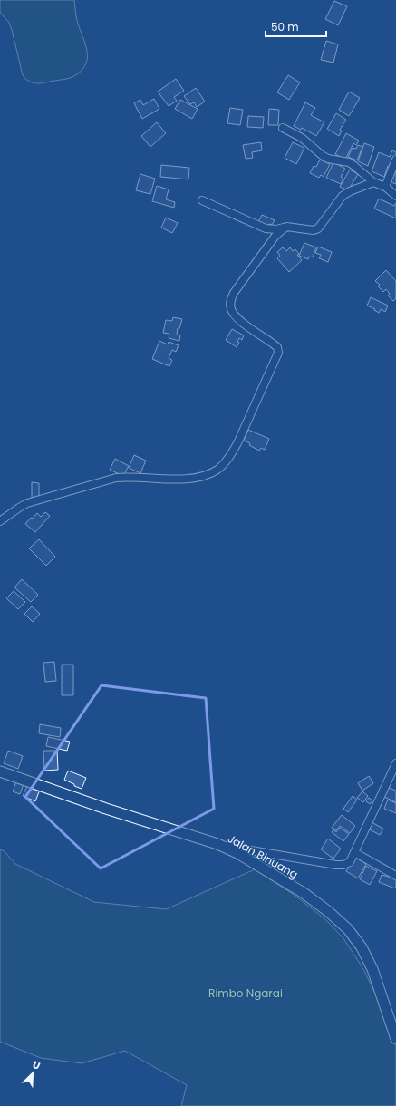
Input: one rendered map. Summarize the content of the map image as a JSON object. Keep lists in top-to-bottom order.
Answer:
{
  "streets": {
    "main road": ["Jalan Binuang"]
  },
  "parks": ["Rimbo Ngarai"],
  "scale_bar": "50 m",
  "north": "top right"
}
